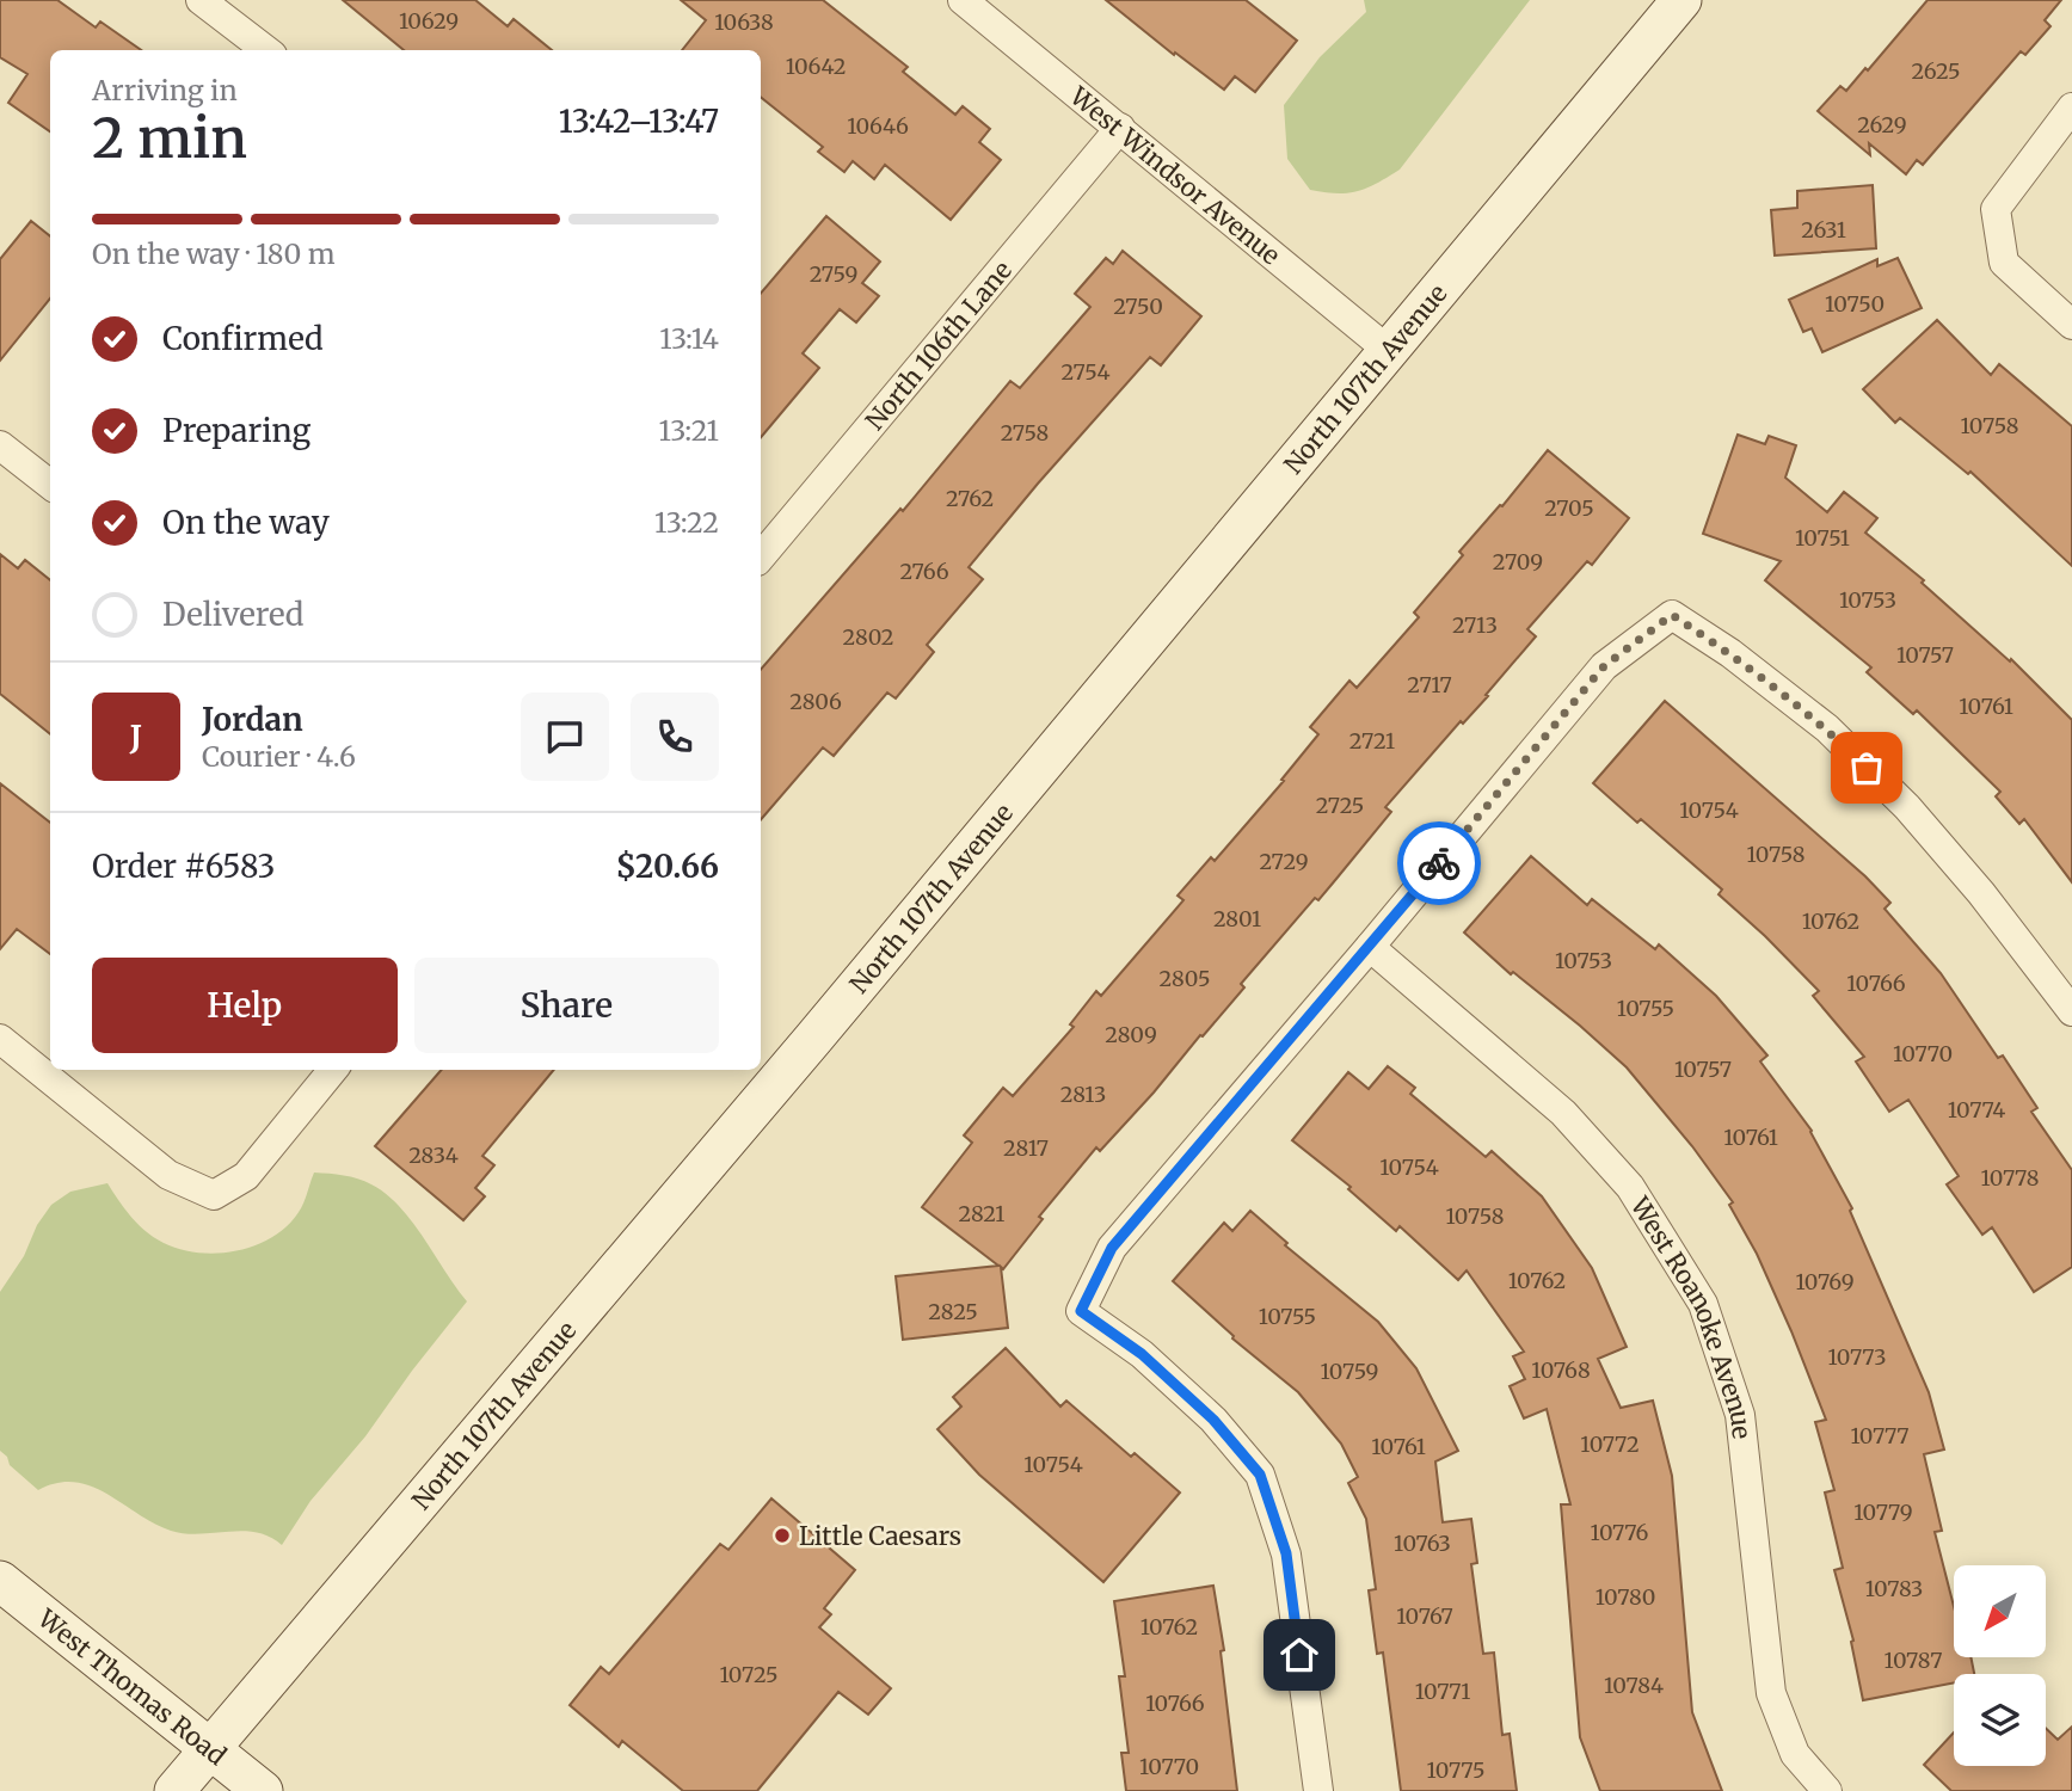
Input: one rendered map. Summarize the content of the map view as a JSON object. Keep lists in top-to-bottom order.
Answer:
{
  "streets": {
    "main road": ["North 107th Avenue", "West Thomas Road"],
    "street": ["West Windsor Avenue", "North 106th Lane", "West Roanoke Avenue"]
  },
  "crossings": [
    ["West Windsor Avenue", "North 106th Lane"],
    ["West Windsor Avenue", "North 107th Avenue"],
    ["North 107th Avenue", "West Thomas Road"]
  ],
  "places": ["Little Caesars"],
  "house_numbers": [
    "10629",
    "10638",
    "10642",
    "2625",
    "2629",
    "10646",
    "2631",
    "2759",
    "10750",
    "2750",
    "2754",
    "10758",
    "2758",
    "2762",
    "2705",
    "10751",
    "2709",
    "2766",
    "10753",
    "2713",
    "2802",
    "10757",
    "2717",
    "2806",
    "10761",
    "2721",
    "2725",
    "10754",
    "10758",
    "2729",
    "2801",
    "10762",
    "10753",
    "2805",
    "10766",
    "10755",
    "2809",
    "10770",
    "10757",
    "2813",
    "10774",
    "10761",
    "2817",
    "2834",
    "10754",
    "10778",
    "2821",
    "10758",
    "10762",
    "10769",
    "2825",
    "10755",
    "10773",
    "10768",
    "10759",
    "10777",
    "10772",
    "10761",
    "10754",
    "10779",
    "10776",
    "10763",
    "10783",
    "10780",
    "10767",
    "10762",
    "10787",
    "10725",
    "10784",
    "10771",
    "10766",
    "10770",
    "10775"
  ],
  "north": "bottom left",
  "page": {
    "heading": ["2 min", "Arriving in", "13:42–13:47"],
    "panel": [
      "Jordan",
      "Courier · 4.6",
      "Order #6583",
      "$20.66"
    ],
    "bar": "On the way · 180 m",
    "list": [
      ["Confirmed", "13:14"],
      ["Preparing", "13:21"],
      ["On the way", "13:22"],
      "Delivered"
    ],
    "round": "J",
    "buttons": ["Help", "Share"]
  }
}
